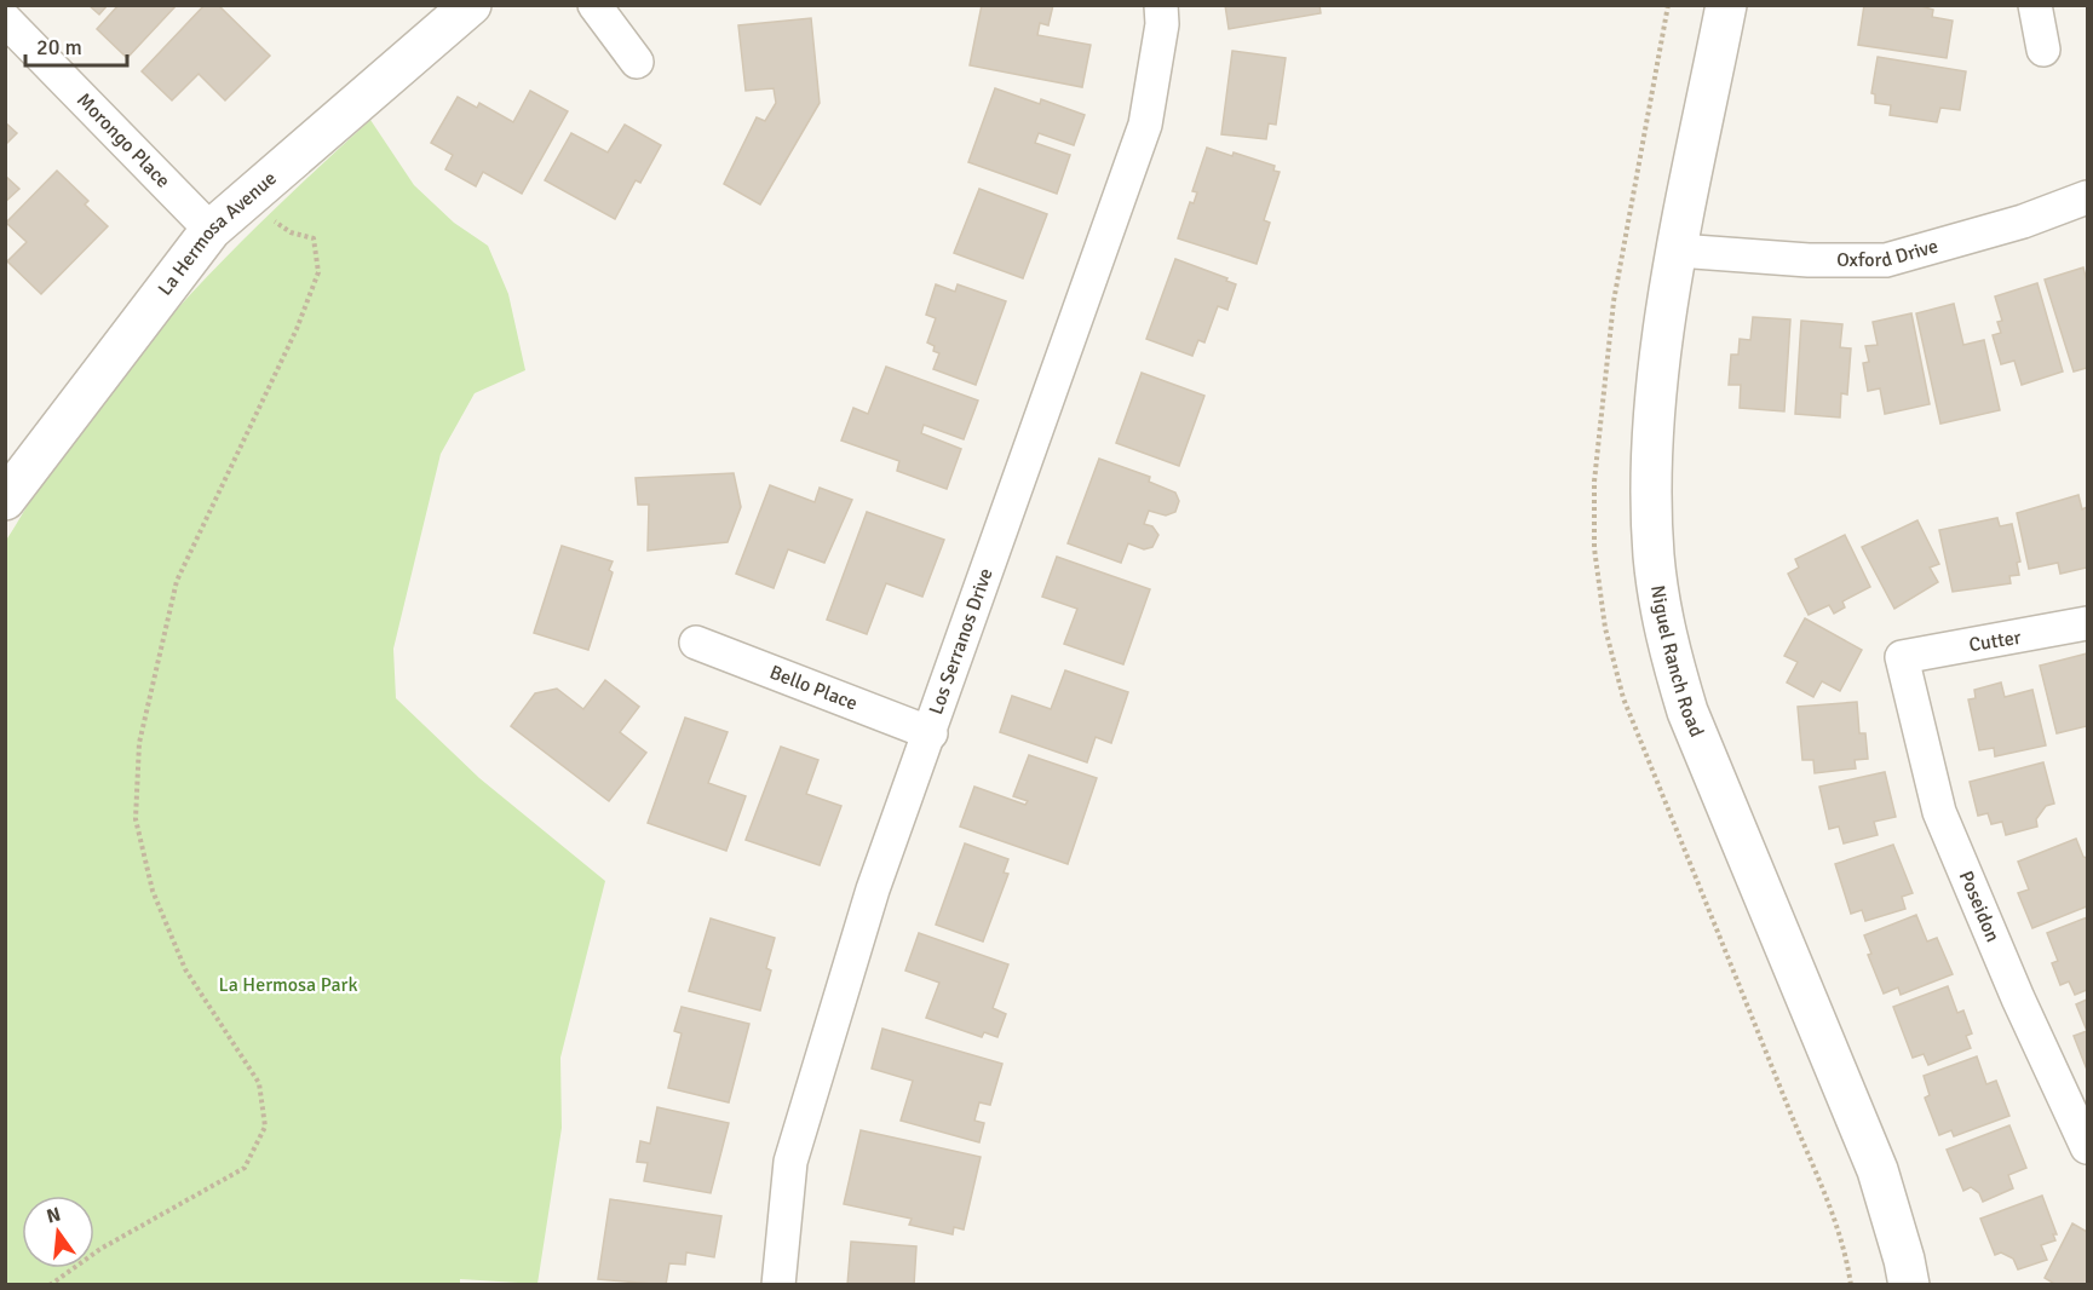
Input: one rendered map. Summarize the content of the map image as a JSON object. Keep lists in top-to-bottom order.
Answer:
{
  "streets": {
    "street": [
      "Morongo Place",
      "La Hermosa Avenue",
      "Oxford Drive",
      "Cutter",
      "Los Serranos Drive",
      "Niguel Ranch Road",
      "Bello Place",
      "Poseidon"
    ]
  },
  "crossings": [
    ["Morongo Place", "La Hermosa Avenue"],
    ["Oxford Drive", "Niguel Ranch Road"],
    ["Cutter", "Poseidon"],
    ["Los Serranos Drive", "Bello Place"]
  ],
  "parks": ["La Hermosa Park"],
  "scale_bar": "20 m",
  "north": "top"
}
